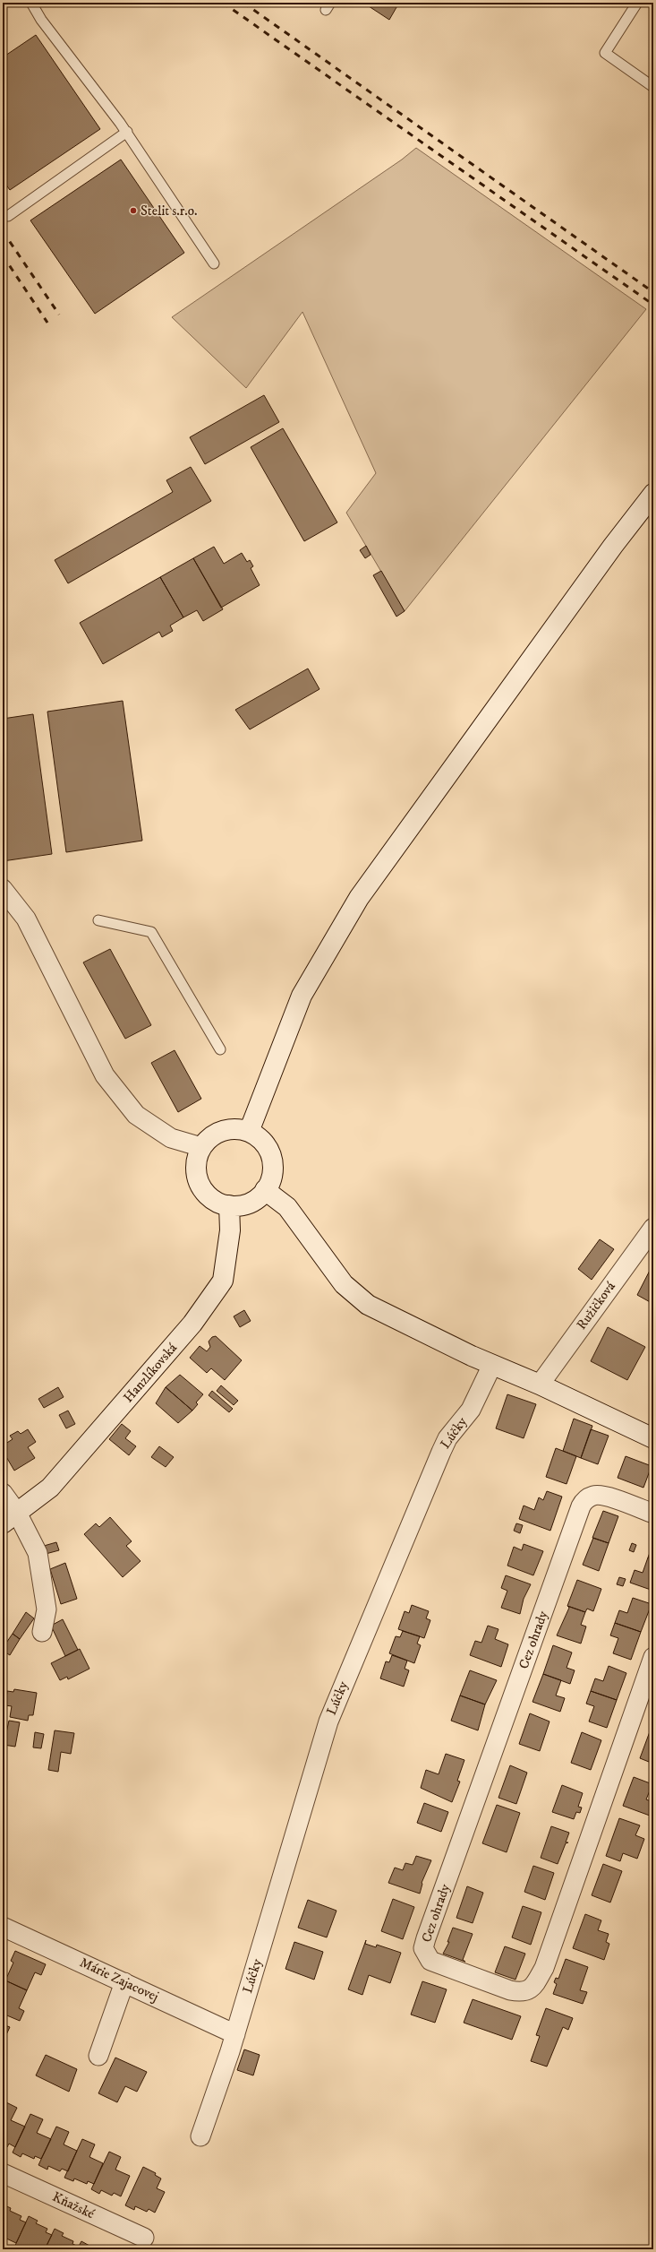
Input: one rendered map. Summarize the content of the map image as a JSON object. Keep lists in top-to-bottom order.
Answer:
{
  "streets": {
    "street": [
      "Ružičková",
      "Hanzlíkovská",
      "Lúčky",
      "Cez ohrady",
      "Márie Zajacovej",
      "Kňažské"
    ]
  },
  "crossings": [
    ["Lúčky", "Márie Zajacovej"]
  ],
  "places": ["Stelit s.r.o."]
}
